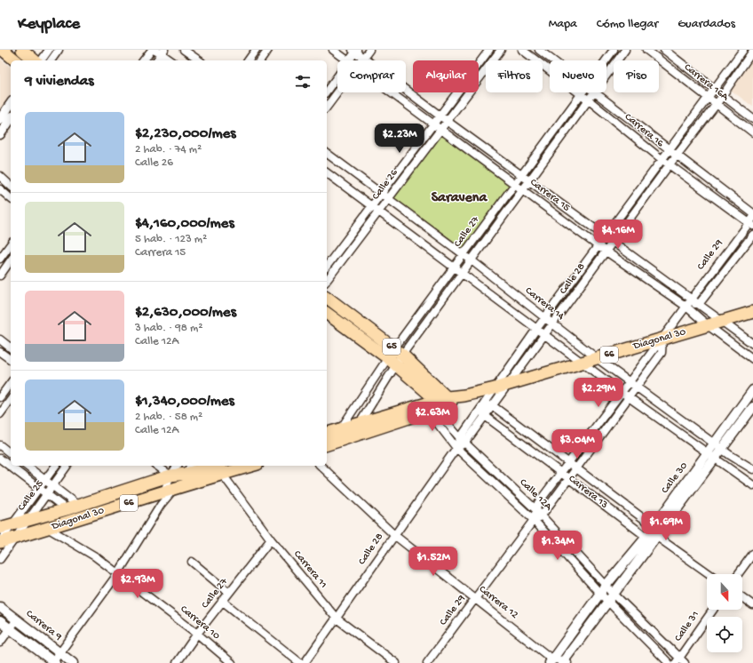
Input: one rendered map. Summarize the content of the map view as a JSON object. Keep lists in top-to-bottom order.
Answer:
{
  "streets": {
    "main road": ["Diagonal 30", "65", "66"],
    "street": [
      "Carrera 16A",
      "Carrera 16",
      "Calle 26",
      "Carrera 15",
      "Calle 27",
      "Calle 29",
      "Calle 28",
      "Carrera 14",
      "Calle 30",
      "Carrera 13",
      "Calle 12A",
      "Calle 25",
      "Carrera 11",
      "Carrera 12",
      "Carrera 10",
      "Carrera 9",
      "Calle 31"
    ]
  },
  "crossings": [
    ["Carrera 16A", "Calle 28"],
    ["Carrera 16", "Calle 27"],
    ["Carrera 16", "Calle 29"],
    ["Carrera 16", "Calle 28"],
    ["Calle 26", "Carrera 15"],
    ["Calle 26", "Carrera 14"],
    ["Carrera 15", "Calle 27"],
    ["Carrera 15", "Calle 29"],
    ["Carrera 15", "Calle 28"],
    ["Carrera 15", "Diagonal 30"],
    ["Calle 27", "Carrera 14"],
    ["Calle 27", "Diagonal 30"],
    ["Calle 27", "65"],
    ["Calle 27", "Carrera 11"],
    ["Calle 27", "Carrera 10"],
    ["Calle 29", "Carrera 14"],
    ["Calle 29", "Diagonal 30"],
    ["Calle 29", "Carrera 13"],
    ["Calle 29", "Calle 12A"],
    ["Calle 29", "Carrera 12"],
    ["Calle 28", "Carrera 14"],
    ["Calle 28", "Diagonal 30"],
    ["Calle 28", "Carrera 13"],
    ["Calle 28", "Calle 12A"],
    ["Calle 28", "Carrera 11"],
    ["Calle 28", "Carrera 12"],
    ["Carrera 14", "Diagonal 30"],
    ["Carrera 14", "Calle 30"],
    ["Diagonal 30", "65"],
    ["Diagonal 30", "Calle 12A"],
    ["Diagonal 30", "Calle 25"],
    ["Diagonal 30", "Carrera 11"],
    ["Diagonal 30", "Carrera 10"],
    ["65", "Calle 12A"],
    ["Calle 30", "Carrera 13"],
    ["Calle 30", "Calle 12A"],
    ["Calle 30", "Carrera 12"],
    ["Calle 12A", "Calle 31"]
  ],
  "districts": ["Saravena"],
  "north": "bottom",
  "page": {
    "header": "Keyplace",
    "nav": ["Mapa", "Cómo llegar", "Guardados"],
    "chip": [
      "Comprar",
      "Alquilar",
      "Filtros",
      "Nuevo",
      "Piso"
    ],
    "heading": "9 viviendas",
    "list": [
      {
        "name": "$2,230,000/mes",
        "note": "2 hab. · 74 m² · Calle 26"
      },
      {
        "name": "$4,160,000/mes",
        "note": "5 hab. · 123 m² · Carrera 15"
      },
      {
        "name": "$2,630,000/mes",
        "note": "3 hab. · 98 m² · Calle 12A"
      },
      {
        "name": "$1,340,000/mes",
        "note": "2 hab. · 58 m² · Calle 12A"
      }
    ],
    "price": [
      "$2.23M",
      "$4.16M",
      "$2.29M",
      "$2.63M",
      "$3.04M",
      "$1.69M",
      "$1.34M",
      "$1.52M",
      "$2.93M"
    ]
  }
}
